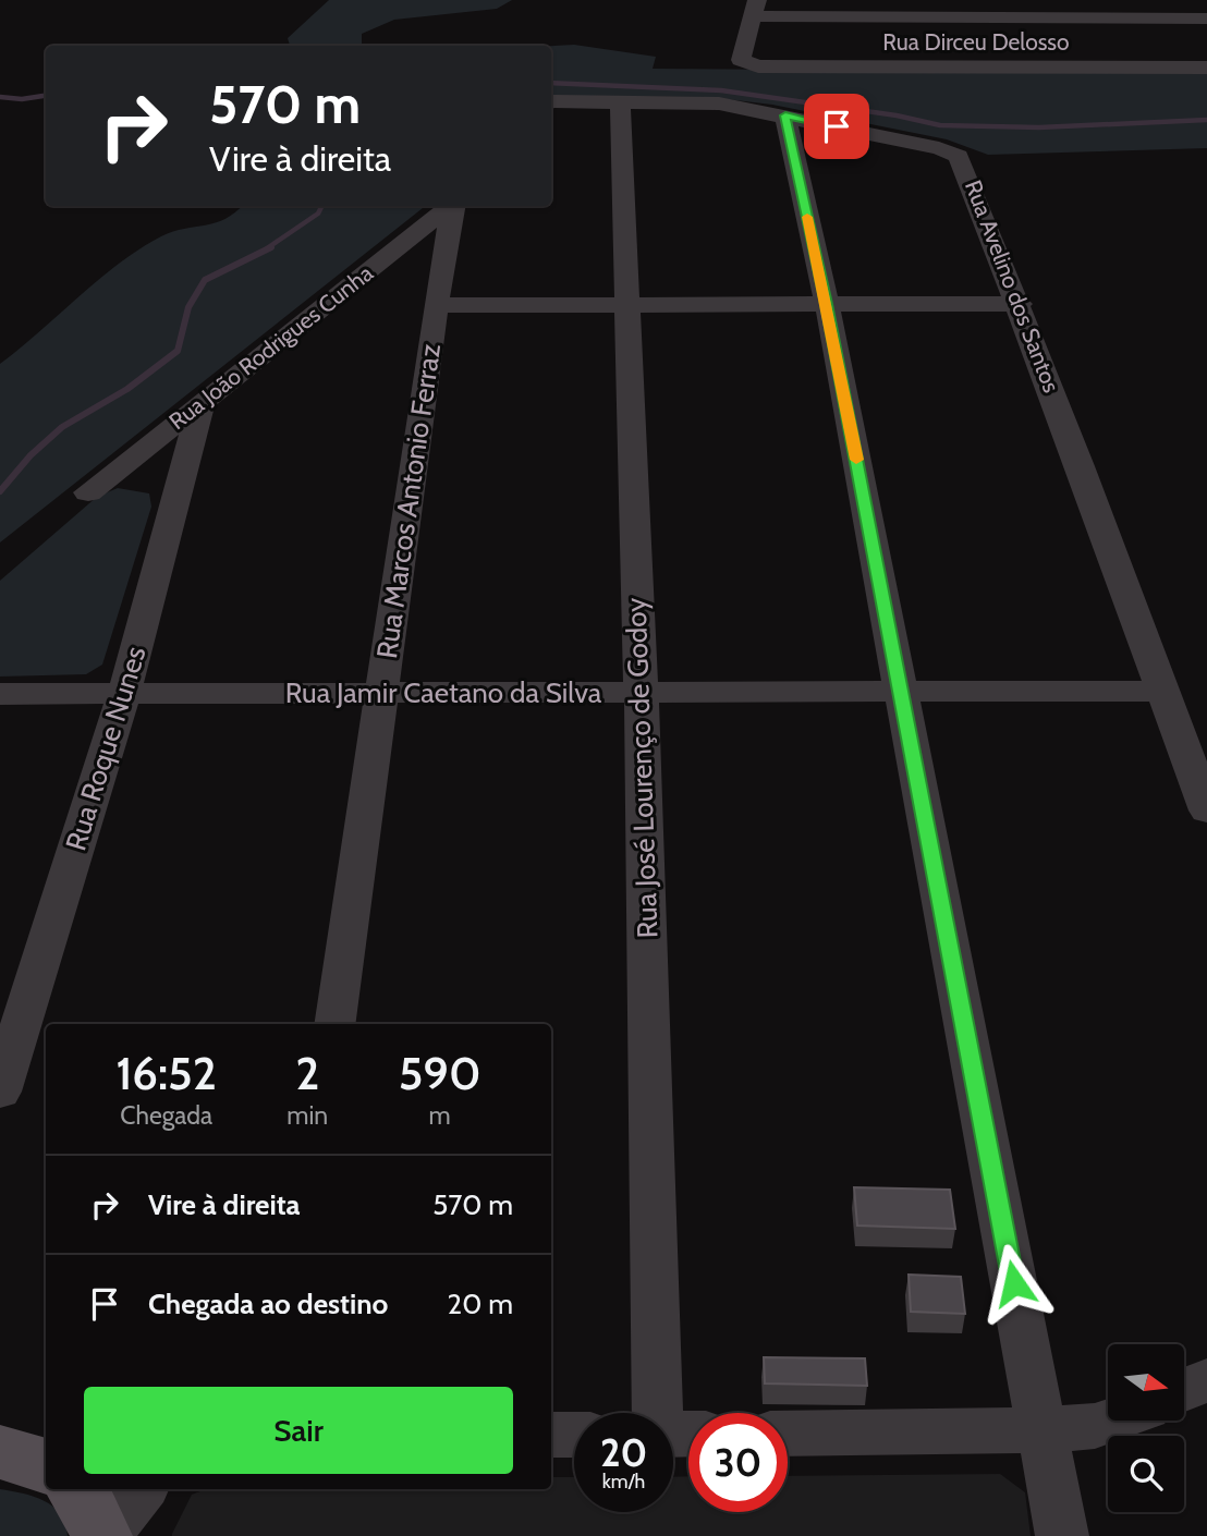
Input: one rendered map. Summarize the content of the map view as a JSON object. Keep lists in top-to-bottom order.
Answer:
{
  "streets": {
    "street": [
      "Rua Dirceu Delosso",
      "Rua Avelino dos Santos",
      "Rua João Rodrigues Cunha",
      "Rua Marcos Antonio Ferraz",
      "Rua Jamir Caetano da Silva",
      "Rua Roque Nunes",
      "Rua José Lourenço de Godoy"
    ]
  },
  "crossings": [
    ["Rua Avelino dos Santos", "Rua Jamir Caetano da Silva"],
    ["Rua Avelino dos Santos", "Rua José Lourenço de Godoy"],
    ["Rua João Rodrigues Cunha", "Rua Roque Nunes"],
    ["Rua Marcos Antonio Ferraz", "Rua Jamir Caetano da Silva"],
    ["Rua Jamir Caetano da Silva", "Rua Roque Nunes"],
    ["Rua Jamir Caetano da Silva", "Rua José Lourenço de Godoy"]
  ],
  "north": "right",
  "page": {
    "turn": ["570 m", "Vire à direita"],
    "eta": [
      "16:52",
      "Chegada",
      "2",
      "min",
      "590",
      "m"
    ],
    "list": [
      {
        "name": "Vire à direita",
        "value": "570 m"
      },
      {
        "name": "Chegada ao destino",
        "value": "20 m"
      }
    ],
    "buttons": "Sair",
    "speed": "20 km/h",
    "limit": "30"
  }
}
